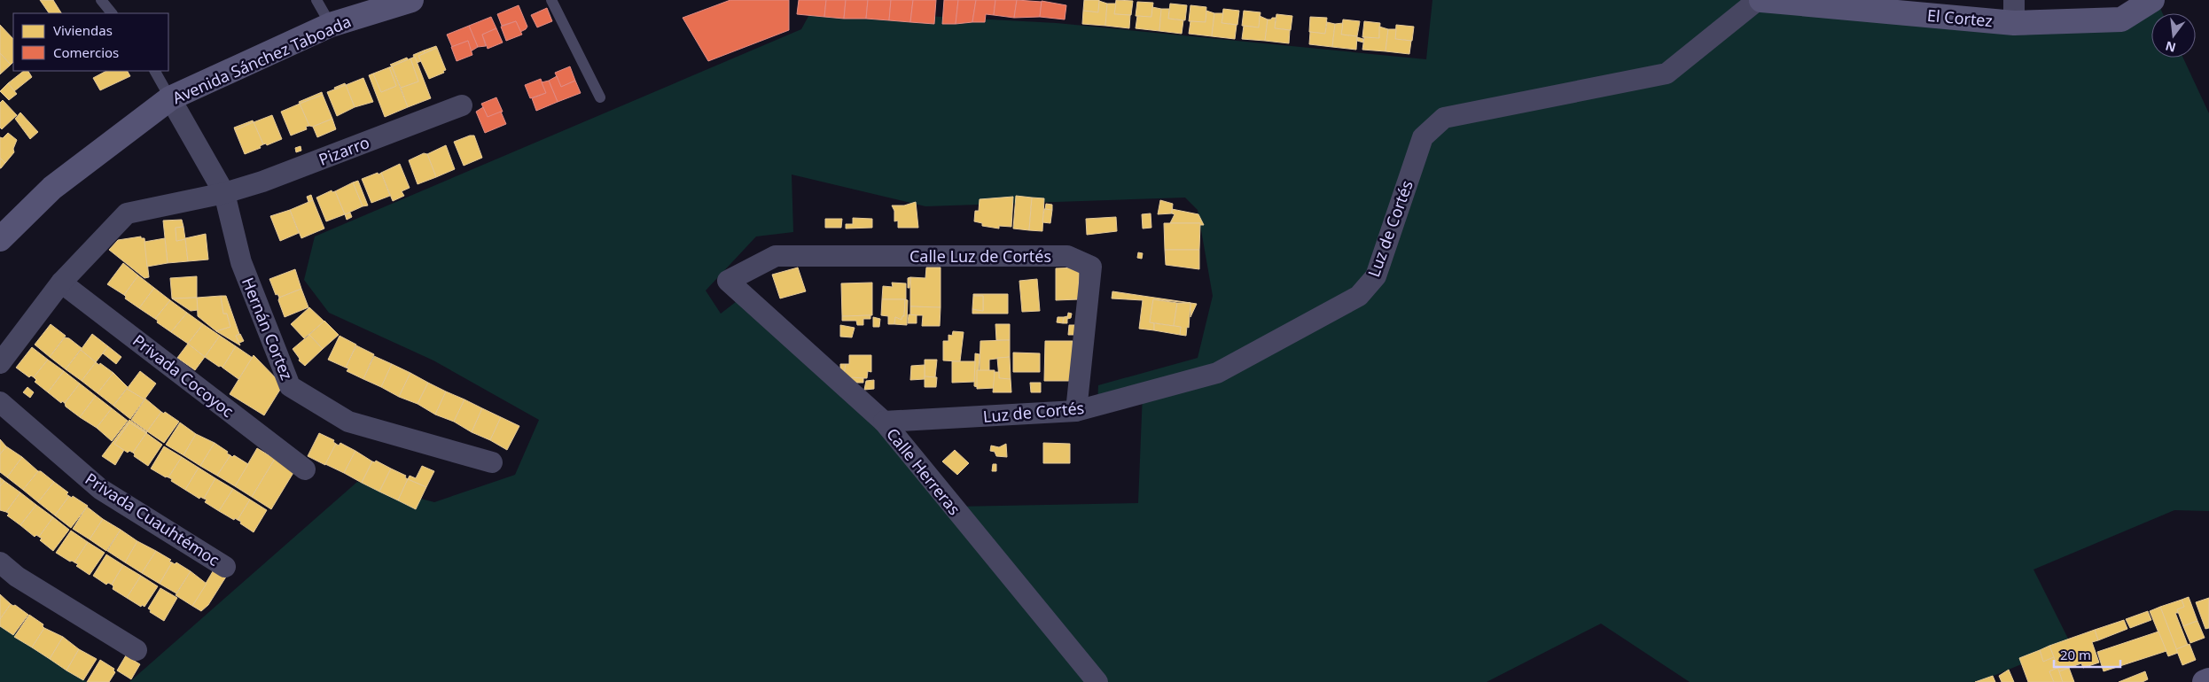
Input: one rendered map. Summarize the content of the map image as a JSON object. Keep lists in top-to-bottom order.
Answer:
{
  "streets": {
    "main road": ["El Cortez", "Avenida Sánchez Taboada"],
    "street": [
      "Pizarro",
      "Luz de Cortés",
      "Calle Luz de Cortés",
      "Hernán Cortez",
      "Privada Cocoyoc",
      "Calle Herreras",
      "Privada Cuauhtémoc"
    ]
  },
  "crossings": [
    ["Avenida Sánchez Taboada", "Hernán Cortez"],
    ["Pizarro", "Hernán Cortez"],
    ["Pizarro", "Privada Cocoyoc"],
    ["Luz de Cortés", "Calle Luz de Cortés"],
    ["Luz de Cortés", "Calle Herreras"],
    ["Calle Luz de Cortés", "Calle Herreras"]
  ],
  "legend": ["Viviendas", "Comercios"],
  "scale_bar": "20 m",
  "north": "bottom"
}
